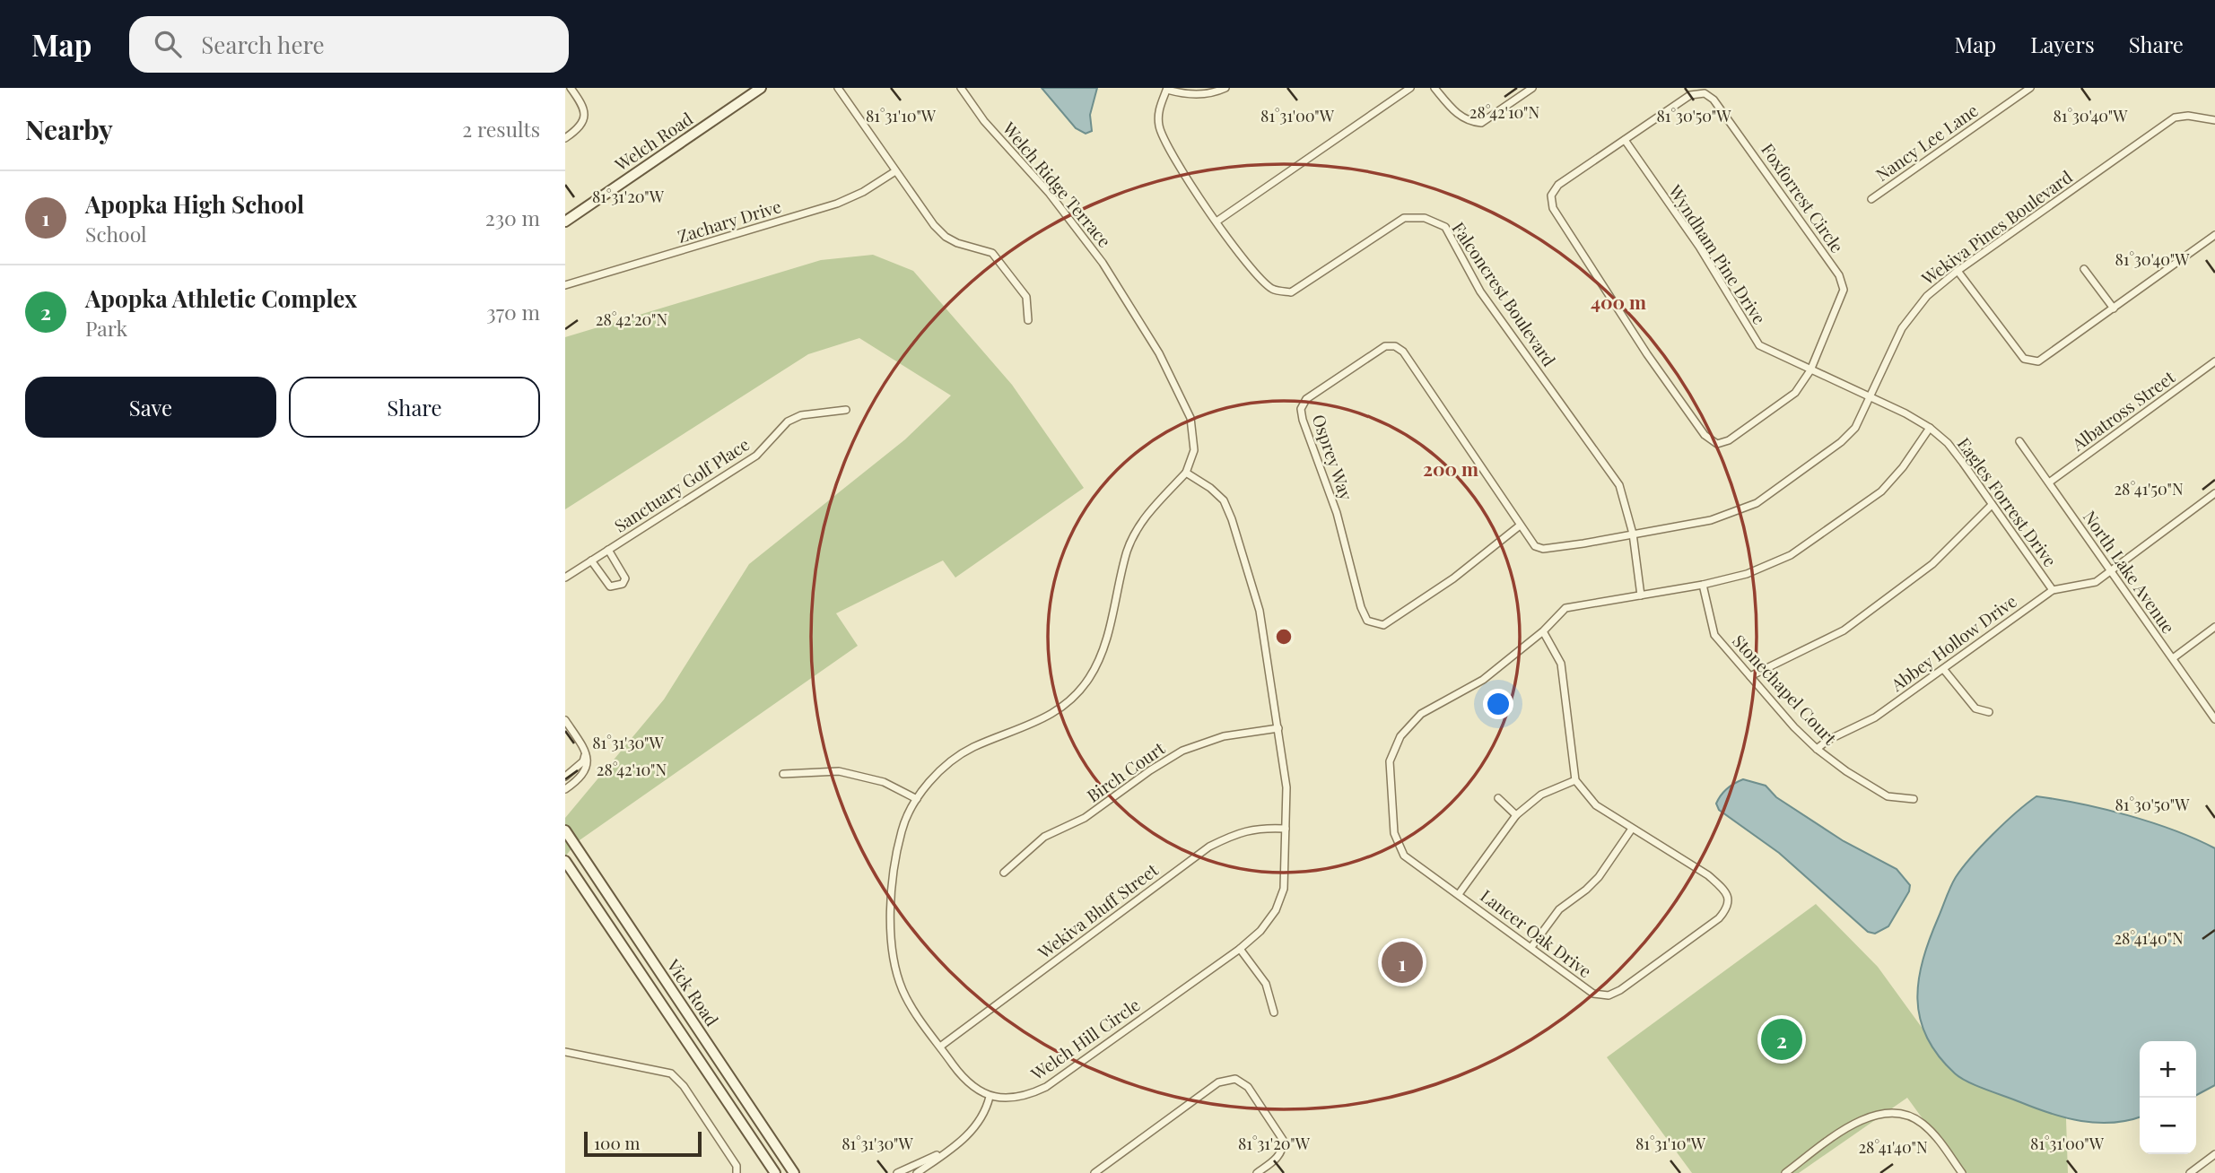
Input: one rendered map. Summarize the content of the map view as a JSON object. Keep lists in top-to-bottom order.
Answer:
{
  "streets": {
    "street": [
      "Welch Road",
      "Nancy Lee Lane",
      "Welch Ridge Terrace",
      "Foxforrest Circle",
      "Zachary Drive",
      "Wekiva Pines Boulevard",
      "Wyndham Pine Drive",
      "Falconcrest Boulevard",
      "Albatross Street",
      "Osprey Way",
      "Sanctuary Golf Place",
      "Eagles Forrest Drive",
      "North Lake Avenue",
      "Abbey Hollow Drive",
      "Stonechapel Court",
      "Birch Court",
      "Wekiva Bluff Street",
      "Lancer Oak Drive",
      "Vick Road",
      "Welch Hill Circle"
    ]
  },
  "crossings": [
    ["Welch Ridge Terrace", "Welch Hill Circle"],
    ["Foxforrest Circle", "Wyndham Pine Drive"],
    ["Wekiva Pines Boulevard", "Wyndham Pine Drive"],
    ["Wekiva Pines Boulevard", "Falconcrest Boulevard"],
    ["Wekiva Pines Boulevard", "Osprey Way"],
    ["Wekiva Pines Boulevard", "Eagles Forrest Drive"],
    ["Wyndham Pine Drive", "Eagles Forrest Drive"],
    ["Falconcrest Boulevard", "Lancer Oak Drive"],
    ["Albatross Street", "North Lake Avenue"],
    ["Eagles Forrest Drive", "Abbey Hollow Drive"],
    ["Eagles Forrest Drive", "Lancer Oak Drive"],
    ["North Lake Avenue", "Abbey Hollow Drive"],
    ["Abbey Hollow Drive", "Stonechapel Court"],
    ["Stonechapel Court", "Lancer Oak Drive"],
    ["Birch Court", "Welch Hill Circle"],
    ["Wekiva Bluff Street", "Welch Hill Circle"]
  ],
  "scale_bar": "100 m",
  "page": {
    "header": "Map",
    "search": "Search here",
    "nav": ["Map", "Layers", "Share"],
    "heading": ["Nearby", "2 results"],
    "list": [
      {
        "mark": "1",
        "name": "Apopka High School",
        "note": "School",
        "value": "230 m"
      },
      {
        "mark": "2",
        "name": "Apopka Athletic Complex",
        "note": "Park",
        "value": "370 m"
      }
    ],
    "buttons": ["Save", "Share"],
    "pins": ["1", "2"],
    "map_buttons": ["+", "−"],
    "scale": "100 m"
  },
  "coordinates": [
    "28°42'10\"N",
    "81°31'10\"W",
    "81°31'00\"W",
    "81°30'50\"W",
    "81°30'40\"W",
    "81°31'20\"W",
    "28°42'20\"N",
    "28°41'50\"N",
    "81°31'30\"W",
    "28°41'40\"N"
  ],
  "rings": ["400 m", "200 m"]
}
